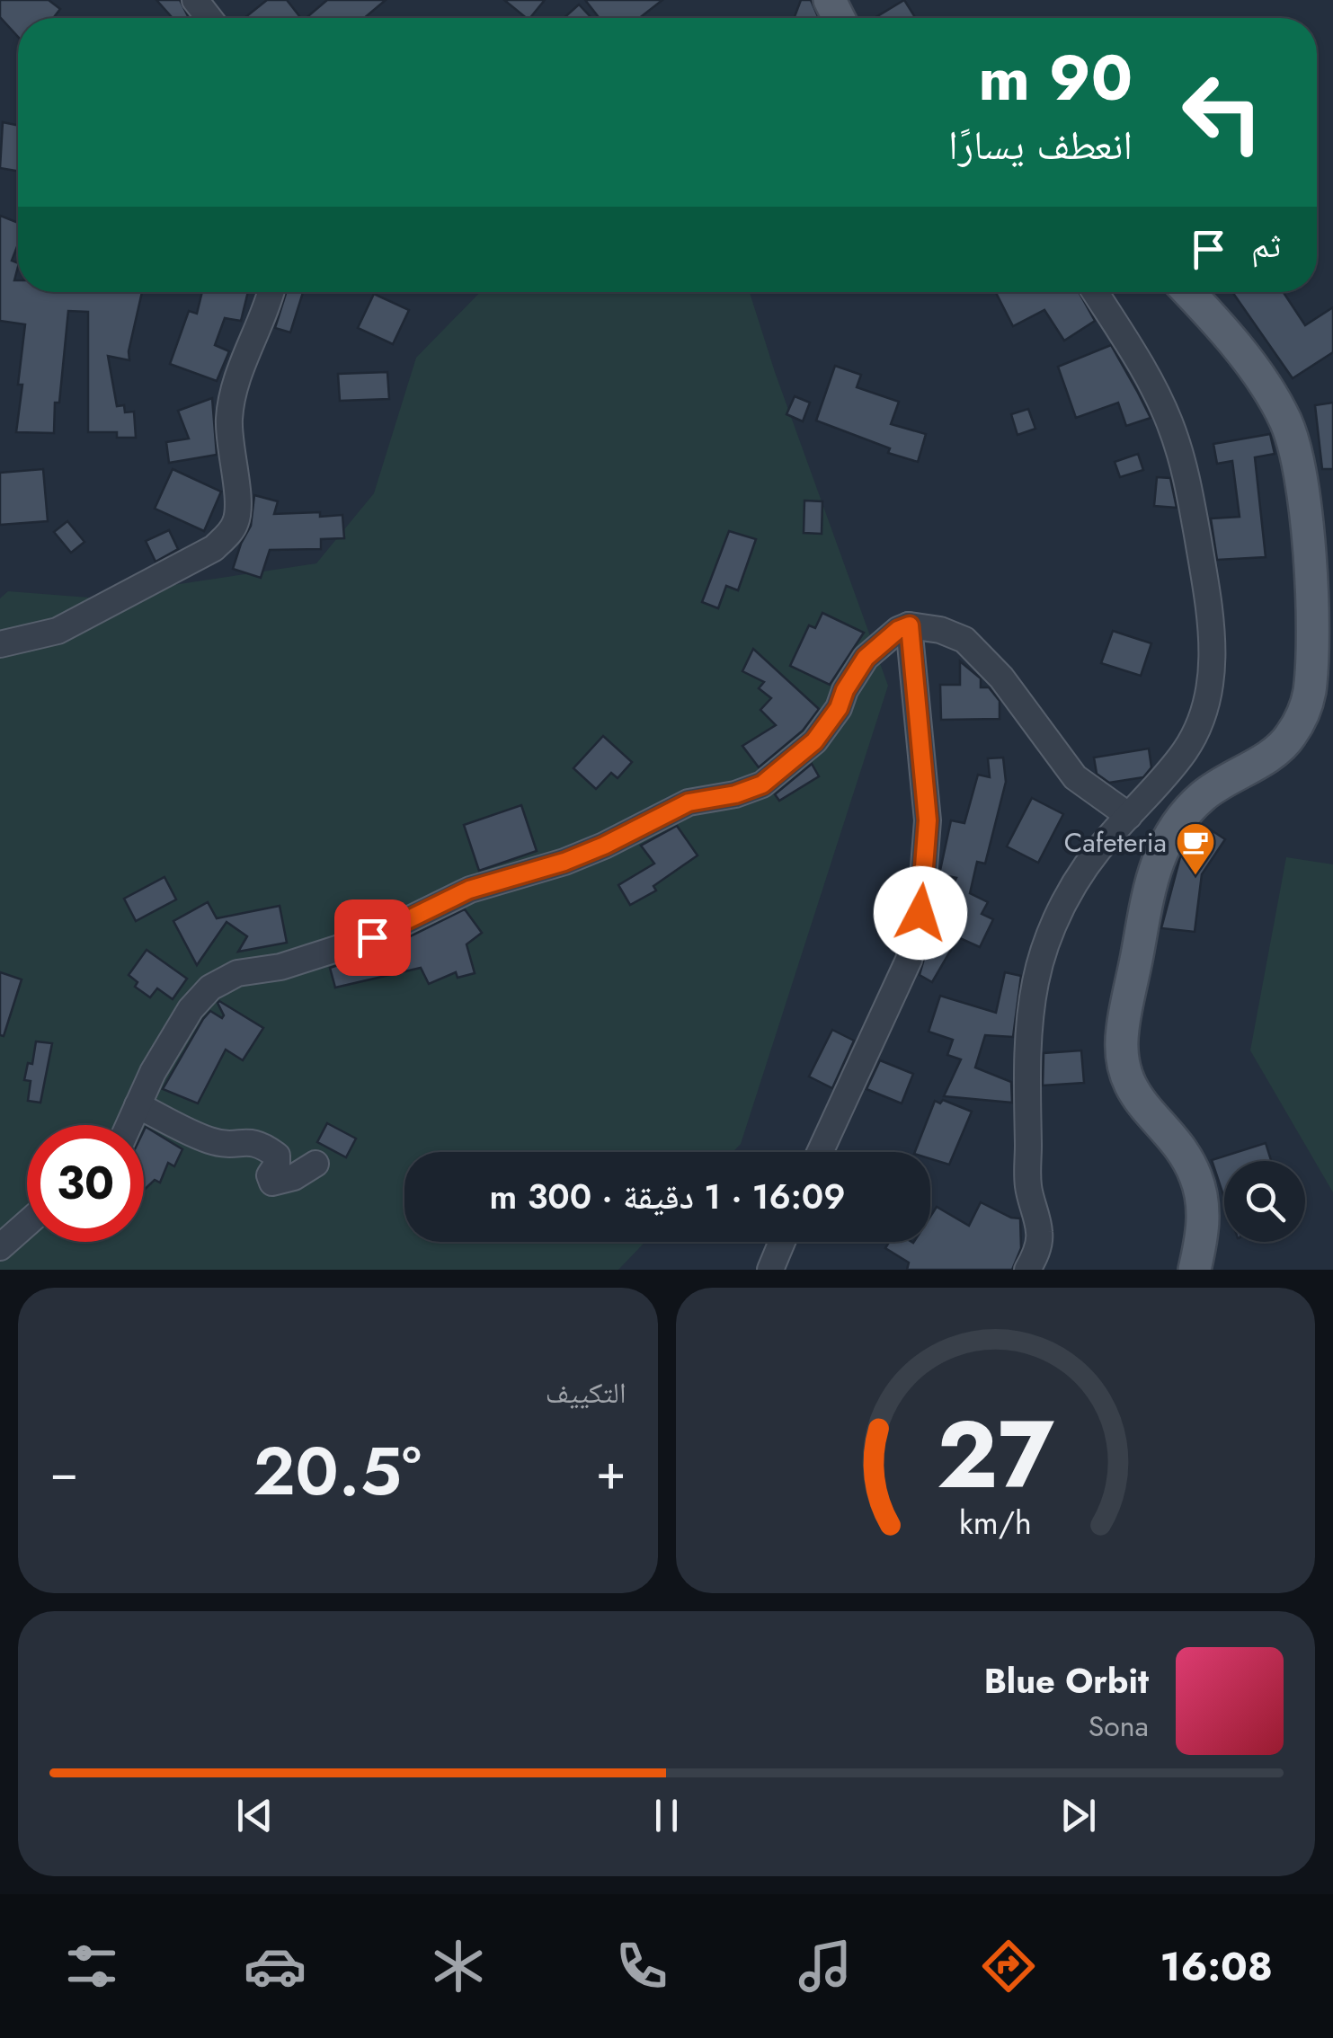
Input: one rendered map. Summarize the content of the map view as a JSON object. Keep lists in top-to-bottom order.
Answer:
{
  "places": {
    "cafe": ["Cafeteria"]
  },
  "page": {
    "turn": ["90 m", "انعطف يسارًا"],
    "then": "ثم",
    "limit": "30",
    "trip": "16:09 · 1 دقيقة · 300 m",
    "tile": "التكييف",
    "heat": ["−", "20.5°", "+"],
    "song": ["Blue Orbit", "Sona"],
    "tabs": "16:08",
    "gauge": ["27", "km/h"]
  }
}
